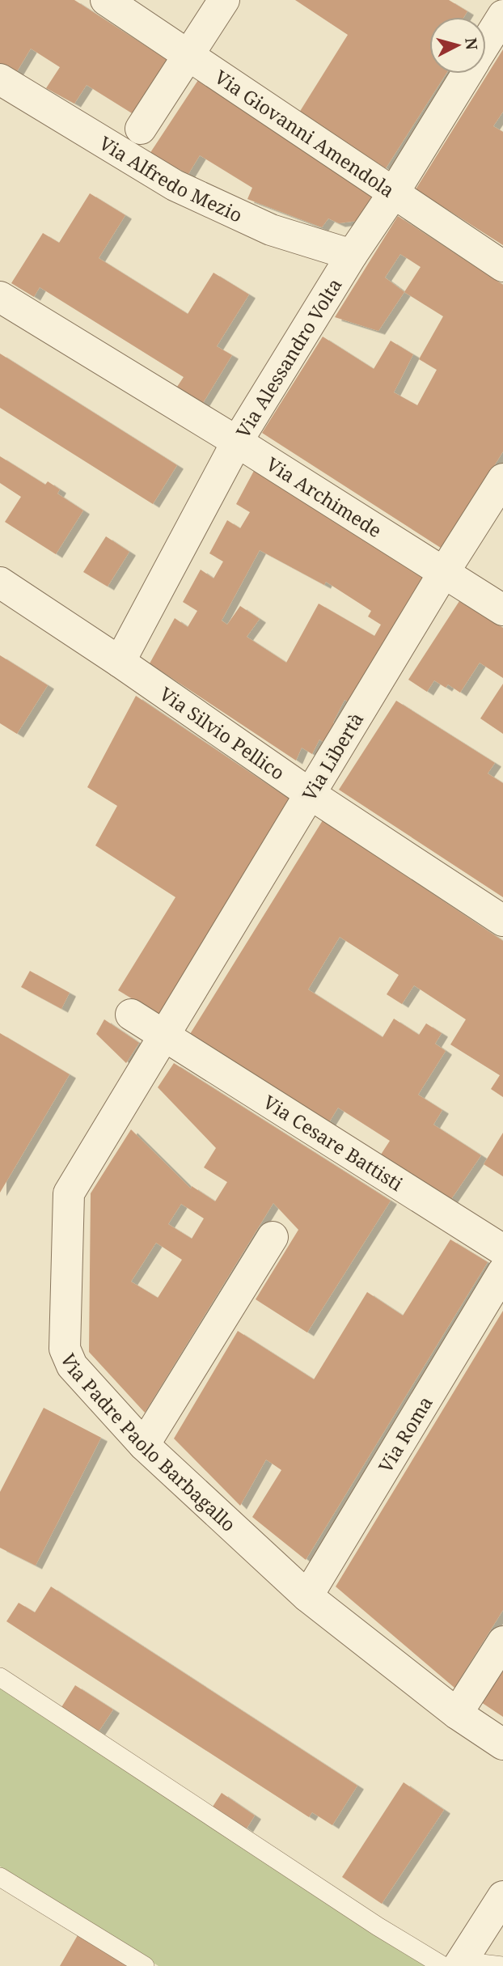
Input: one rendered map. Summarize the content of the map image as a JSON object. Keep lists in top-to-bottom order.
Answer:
{
  "streets": {
    "street": [
      "Via Giovanni Amendola",
      "Via Alfredo Mezio",
      "Via Alessandro Volta",
      "Via Archimede",
      "Via Silvio Pellico",
      "Via Libertà",
      "Via Cesare Battisti",
      "Via Roma",
      "Via Padre Paolo Barbagallo"
    ]
  },
  "crossings": [
    ["Via Giovanni Amendola", "Via Alessandro Volta"],
    ["Via Alfredo Mezio", "Via Alessandro Volta"],
    ["Via Alessandro Volta", "Via Archimede"],
    ["Via Alessandro Volta", "Via Silvio Pellico"],
    ["Via Archimede", "Via Libertà"],
    ["Via Silvio Pellico", "Via Libertà"],
    ["Via Libertà", "Via Cesare Battisti"],
    ["Via Libertà", "Via Padre Paolo Barbagallo"],
    ["Via Cesare Battisti", "Via Padre Paolo Barbagallo"],
    ["Via Roma", "Via Padre Paolo Barbagallo"]
  ],
  "north": "right"
}
